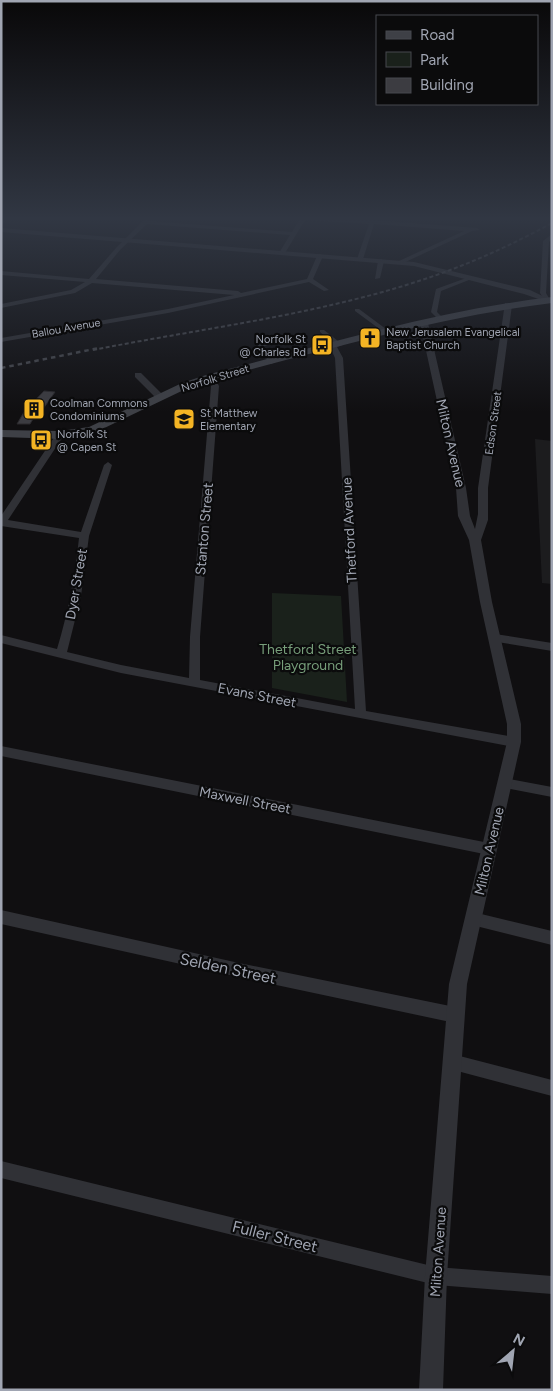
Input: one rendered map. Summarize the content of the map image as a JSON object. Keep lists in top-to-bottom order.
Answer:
{
  "streets": {
    "main road": ["Norfolk Street"],
    "street": [
      "Ballou Avenue",
      "Edson Street",
      "Milton Avenue",
      "Stanton Street",
      "Thetford Avenue",
      "Dyer Street",
      "Evans Street",
      "Maxwell Street",
      "Selden Street",
      "Fuller Street"
    ]
  },
  "crossings": [
    ["Norfolk Street", "Edson Street"],
    ["Norfolk Street", "Milton Avenue"],
    ["Norfolk Street", "Stanton Street"],
    ["Norfolk Street", "Thetford Avenue"],
    ["Edson Street", "Milton Avenue"],
    ["Milton Avenue", "Evans Street"],
    ["Milton Avenue", "Maxwell Street"],
    ["Milton Avenue", "Selden Street"],
    ["Milton Avenue", "Fuller Street"],
    ["Stanton Street", "Evans Street"],
    ["Thetford Avenue", "Evans Street"],
    ["Dyer Street", "Evans Street"]
  ],
  "parks": ["Thetford Street Playground"],
  "places": {
    "church": ["New Jerusalem Evangelical Baptist Church"],
    "bus stop": ["Norfolk St @ Charles Rd", "Norfolk St @ Capen St"],
    "building": ["Coolman Commons Condominiums"],
    "school or university": ["St Matthew Elementary"]
  },
  "legend": ["Road", "Park", "Building"],
  "north": "top right"
}
